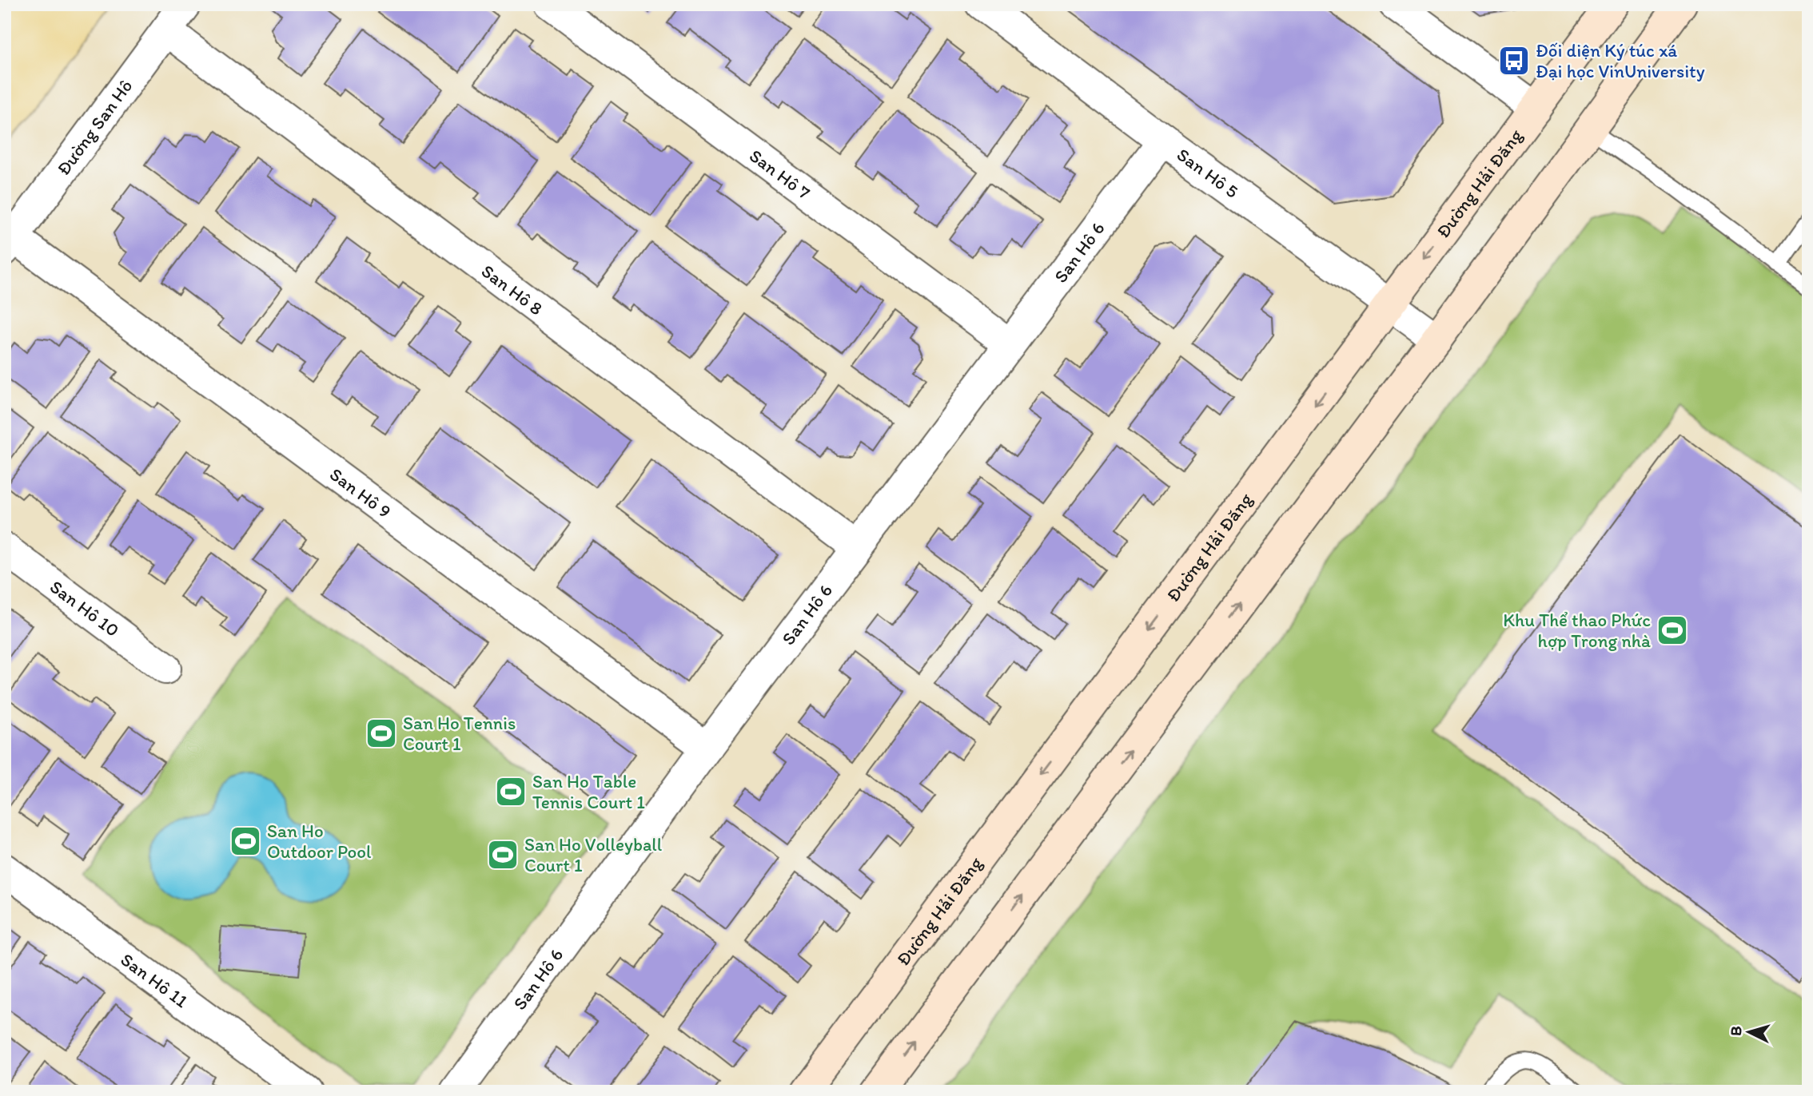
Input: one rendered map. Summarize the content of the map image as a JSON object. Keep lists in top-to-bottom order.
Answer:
{
  "streets": {
    "street": [
      "Đường San Hô",
      "San Hô 5",
      "San Hô 7",
      "Đường Hải Đăng",
      "San Hô 6",
      "San Hô 8",
      "San Hô 9",
      "San Hô 10",
      "San Hô 11"
    ]
  },
  "crossings": [
    ["Đường San Hô", "San Hô 8"],
    ["Đường San Hô", "San Hô 9"],
    ["San Hô 5", "Đường Hải Đăng"],
    ["San Hô 5", "San Hô 6"],
    ["San Hô 7", "San Hô 6"],
    ["San Hô 6", "San Hô 8"],
    ["San Hô 6", "San Hô 9"]
  ],
  "places": {
    "bus stop": ["Đối diện Ký túc xá Đại học VinUniversity"],
    "sports": [
      "Khu Thể thao Phức hợp Trong nhà",
      "San Ho Tennis Court 1",
      "San Ho Table Tennis Court 1",
      "San Ho Outdoor Pool",
      "San Ho Volleyball Court 1"
    ]
  },
  "north": "left"
}
